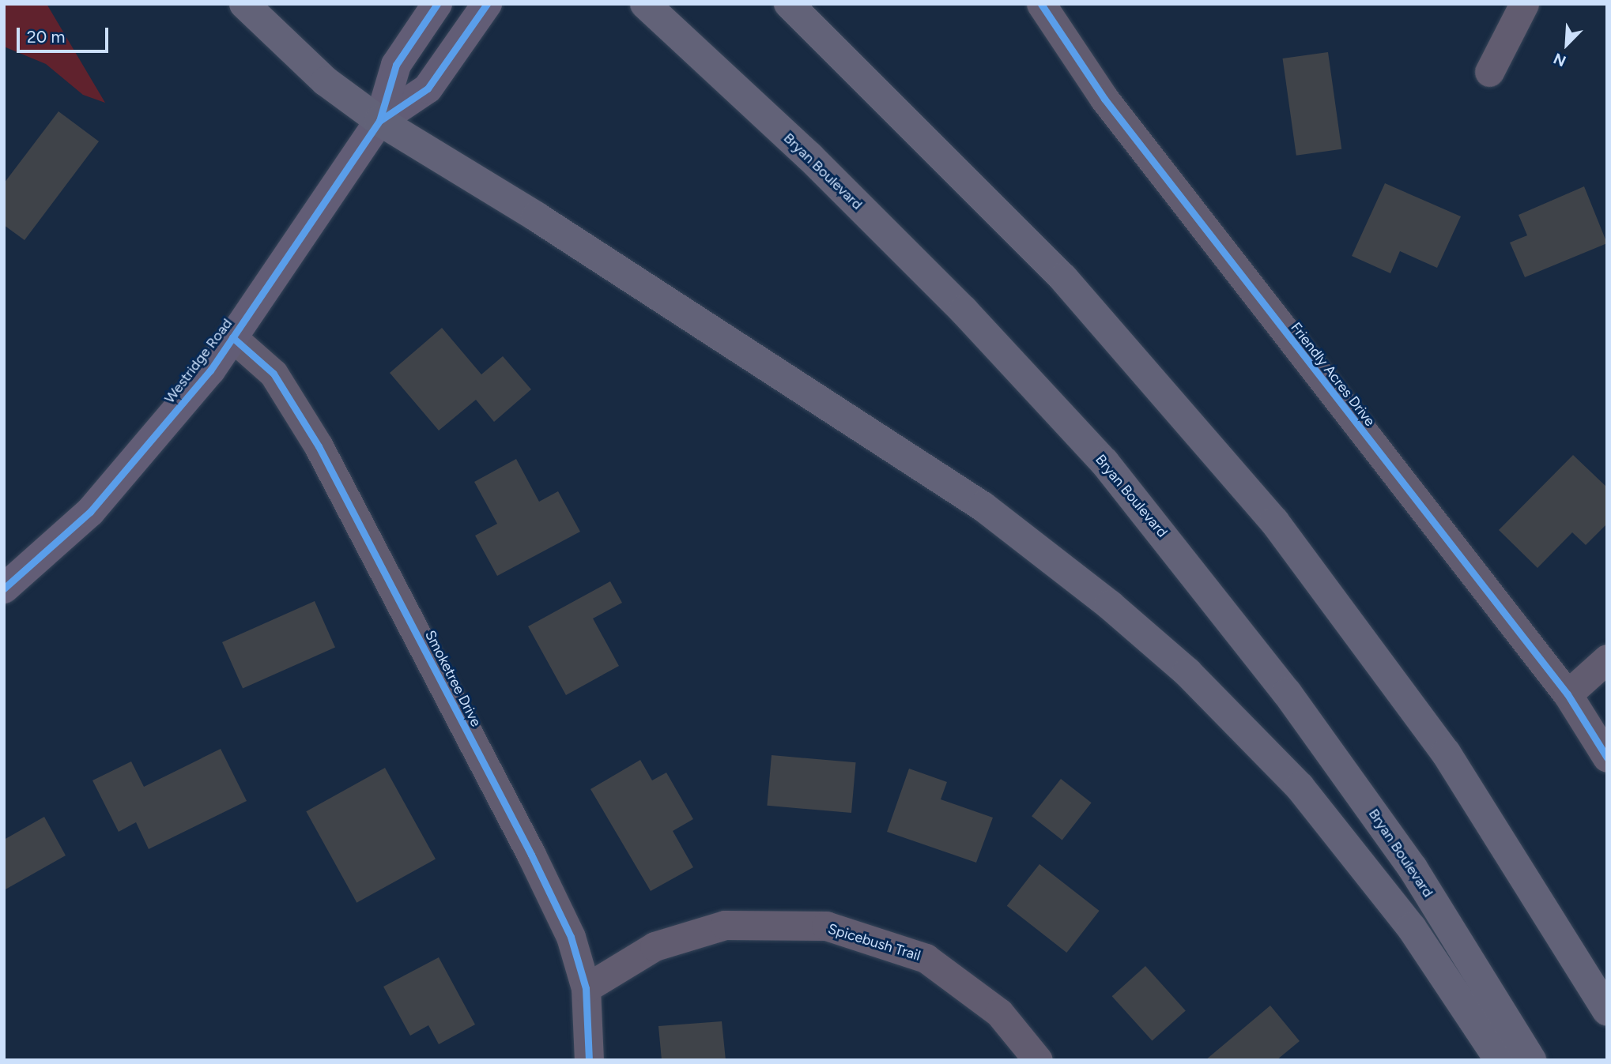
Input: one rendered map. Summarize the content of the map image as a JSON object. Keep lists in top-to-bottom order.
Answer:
{
  "streets": {
    "highway": ["Bryan Boulevard"],
    "main road": ["Westridge Road"],
    "street": ["Friendly Acres Drive", "Smoketree Drive", "Spicebush Trail"]
  },
  "crossings": [
    ["Westridge Road", "Smoketree Drive"],
    ["Smoketree Drive", "Spicebush Trail"]
  ],
  "scale_bar": "20 m",
  "north": "bottom left"
}
